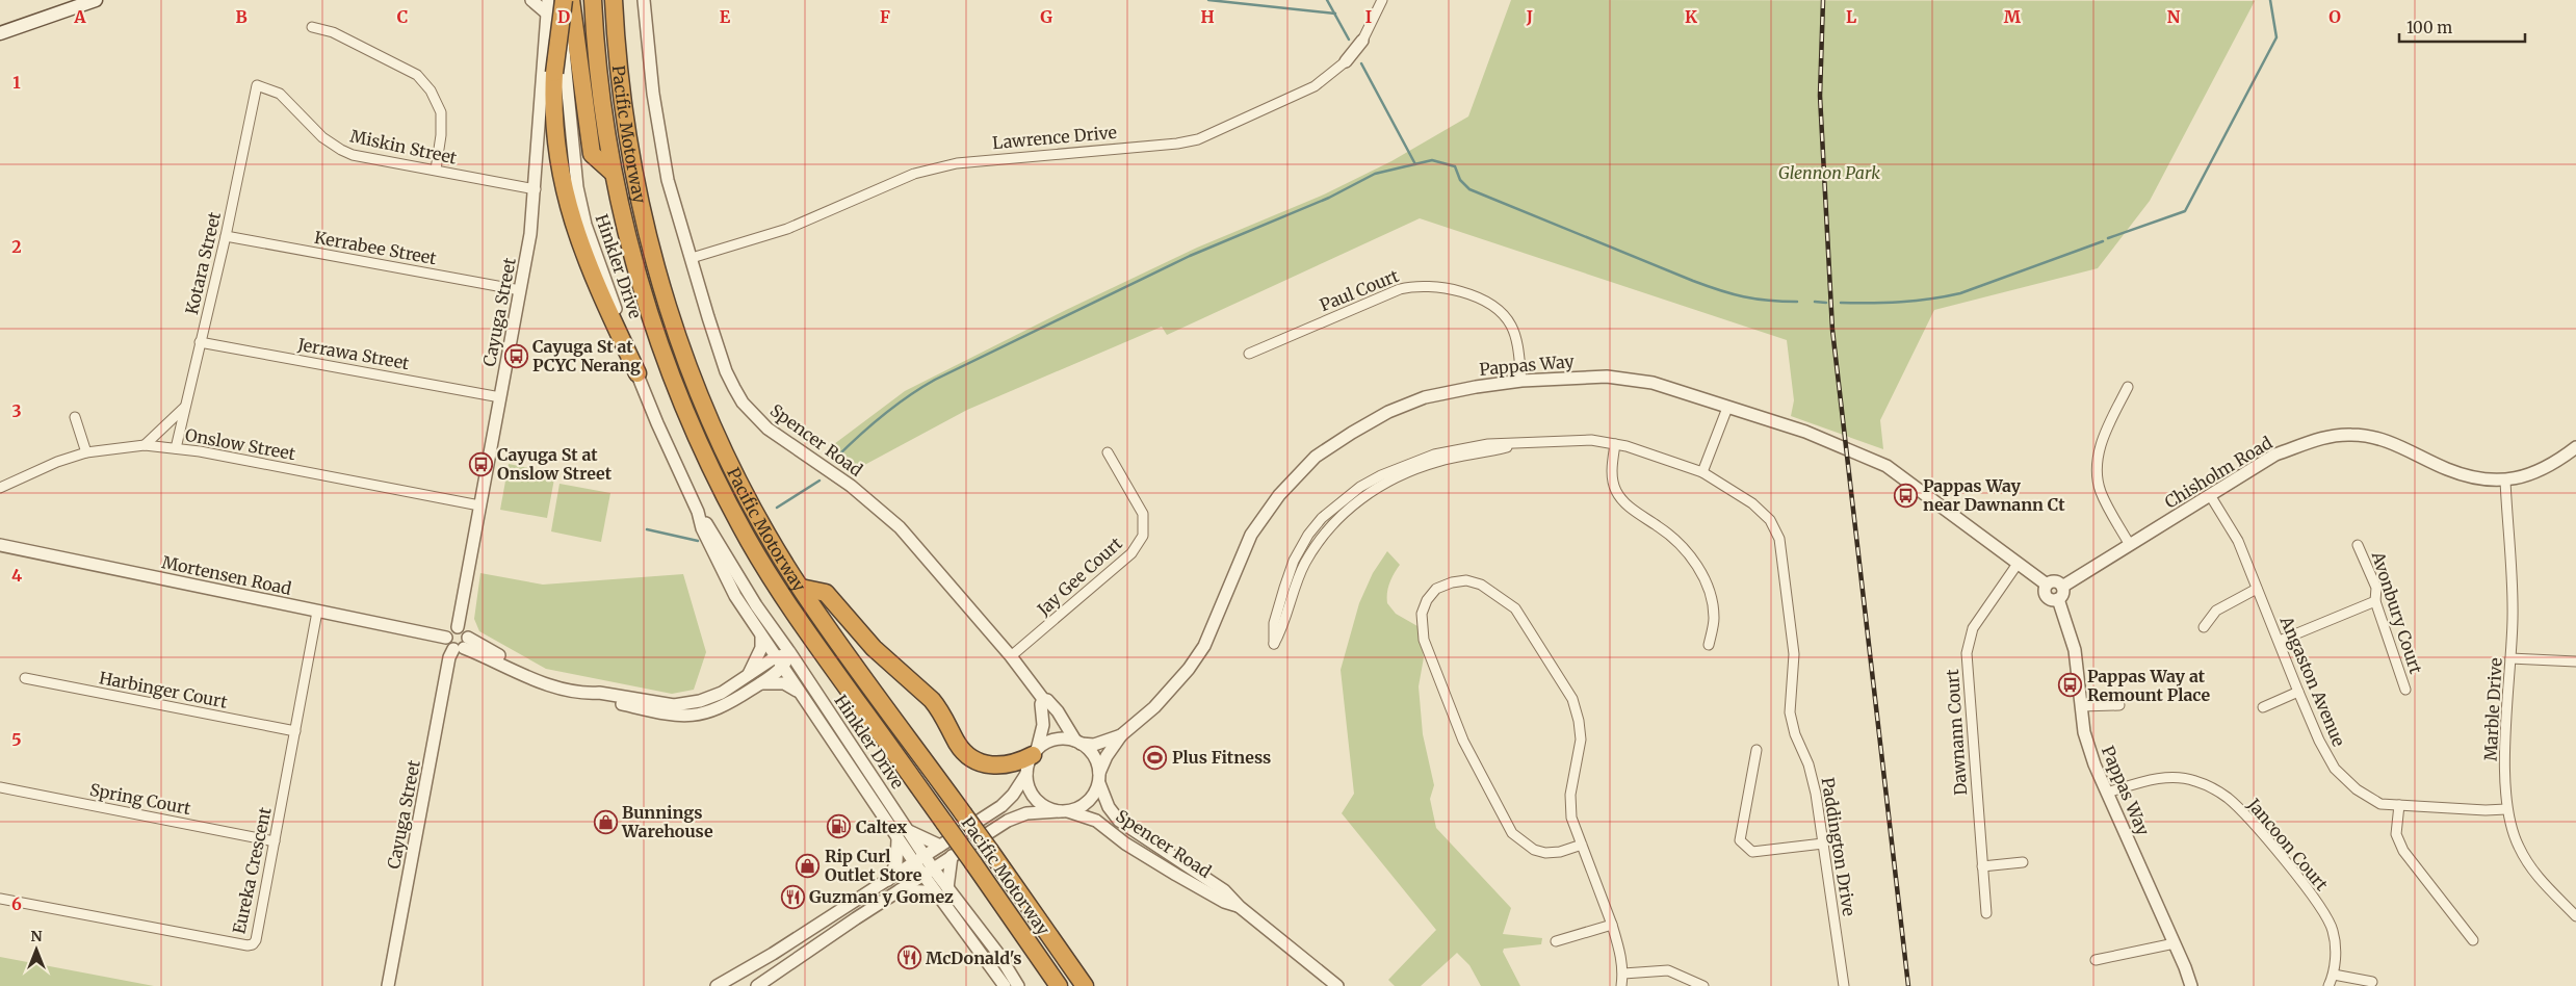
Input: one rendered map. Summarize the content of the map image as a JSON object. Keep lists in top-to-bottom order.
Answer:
{
  "streets": {
    "highway": ["Pacific Motorway"],
    "street": [
      "Lawrence Drive",
      "Miskin Street",
      "Kerrabee Street",
      "Kotara Street",
      "Hinkler Drive",
      "Paul Court",
      "Cayuga Street",
      "Jerrawa Street",
      "Pappas Way",
      "Spencer Road",
      "Onslow Street",
      "Chisholm Road",
      "Mortensen Road",
      "Jay Gee Court",
      "Avonbury Court",
      "Angaston Avenue",
      "Harbinger Court",
      "Marble Drive",
      "Dawnann Court",
      "Spring Court",
      "Jancoon Court",
      "Paddington Drive",
      "Eureka Crescent"
    ]
  },
  "crossings": [
    ["Lawrence Drive", "Spencer Road"],
    ["Miskin Street", "Kotara Street"],
    ["Miskin Street", "Cayuga Street"],
    ["Kerrabee Street", "Kotara Street"],
    ["Kerrabee Street", "Cayuga Street"],
    ["Kotara Street", "Jerrawa Street"],
    ["Kotara Street", "Onslow Street"],
    ["Hinkler Drive", "Cayuga Street"],
    ["Paul Court", "Pappas Way"],
    ["Cayuga Street", "Jerrawa Street"],
    ["Cayuga Street", "Onslow Street"],
    ["Cayuga Street", "Mortensen Road"],
    ["Pappas Way", "Spencer Road"],
    ["Pappas Way", "Chisholm Road"],
    ["Pappas Way", "Dawnann Court"],
    ["Pappas Way", "Jancoon Court"],
    ["Spencer Road", "Jay Gee Court"],
    ["Chisholm Road", "Angaston Avenue"],
    ["Chisholm Road", "Marble Drive"],
    ["Mortensen Road", "Eureka Crescent"],
    ["Angaston Avenue", "Marble Drive"],
    ["Harbinger Court", "Eureka Crescent"],
    ["Spring Court", "Eureka Crescent"]
  ],
  "parks": ["Glennon Park"],
  "places": {
    "bus stop": [
      "Cayuga St at PCYC Nerang",
      "Cayuga St at Onslow Street",
      "Pappas Way near Dawnann Ct",
      "Pappas Way at Remount Place"
    ],
    "sports": ["Plus Fitness"],
    "shop": ["Bunnings Warehouse", "Rip Curl Outlet Store"],
    "fuel station": ["Caltex"],
    "restaurant": ["Guzman y Gomez", "McDonald's"]
  },
  "scale_bar": "100 m",
  "north": "top",
  "grid": {
    "columns": [
      "A",
      "B",
      "C",
      "D",
      "E",
      "F",
      "G",
      "H",
      "I",
      "J",
      "K",
      "L",
      "M",
      "N",
      "O"
    ],
    "rows": [
      "1",
      "2",
      "3",
      "4",
      "5",
      "6"
    ]
  }
}
